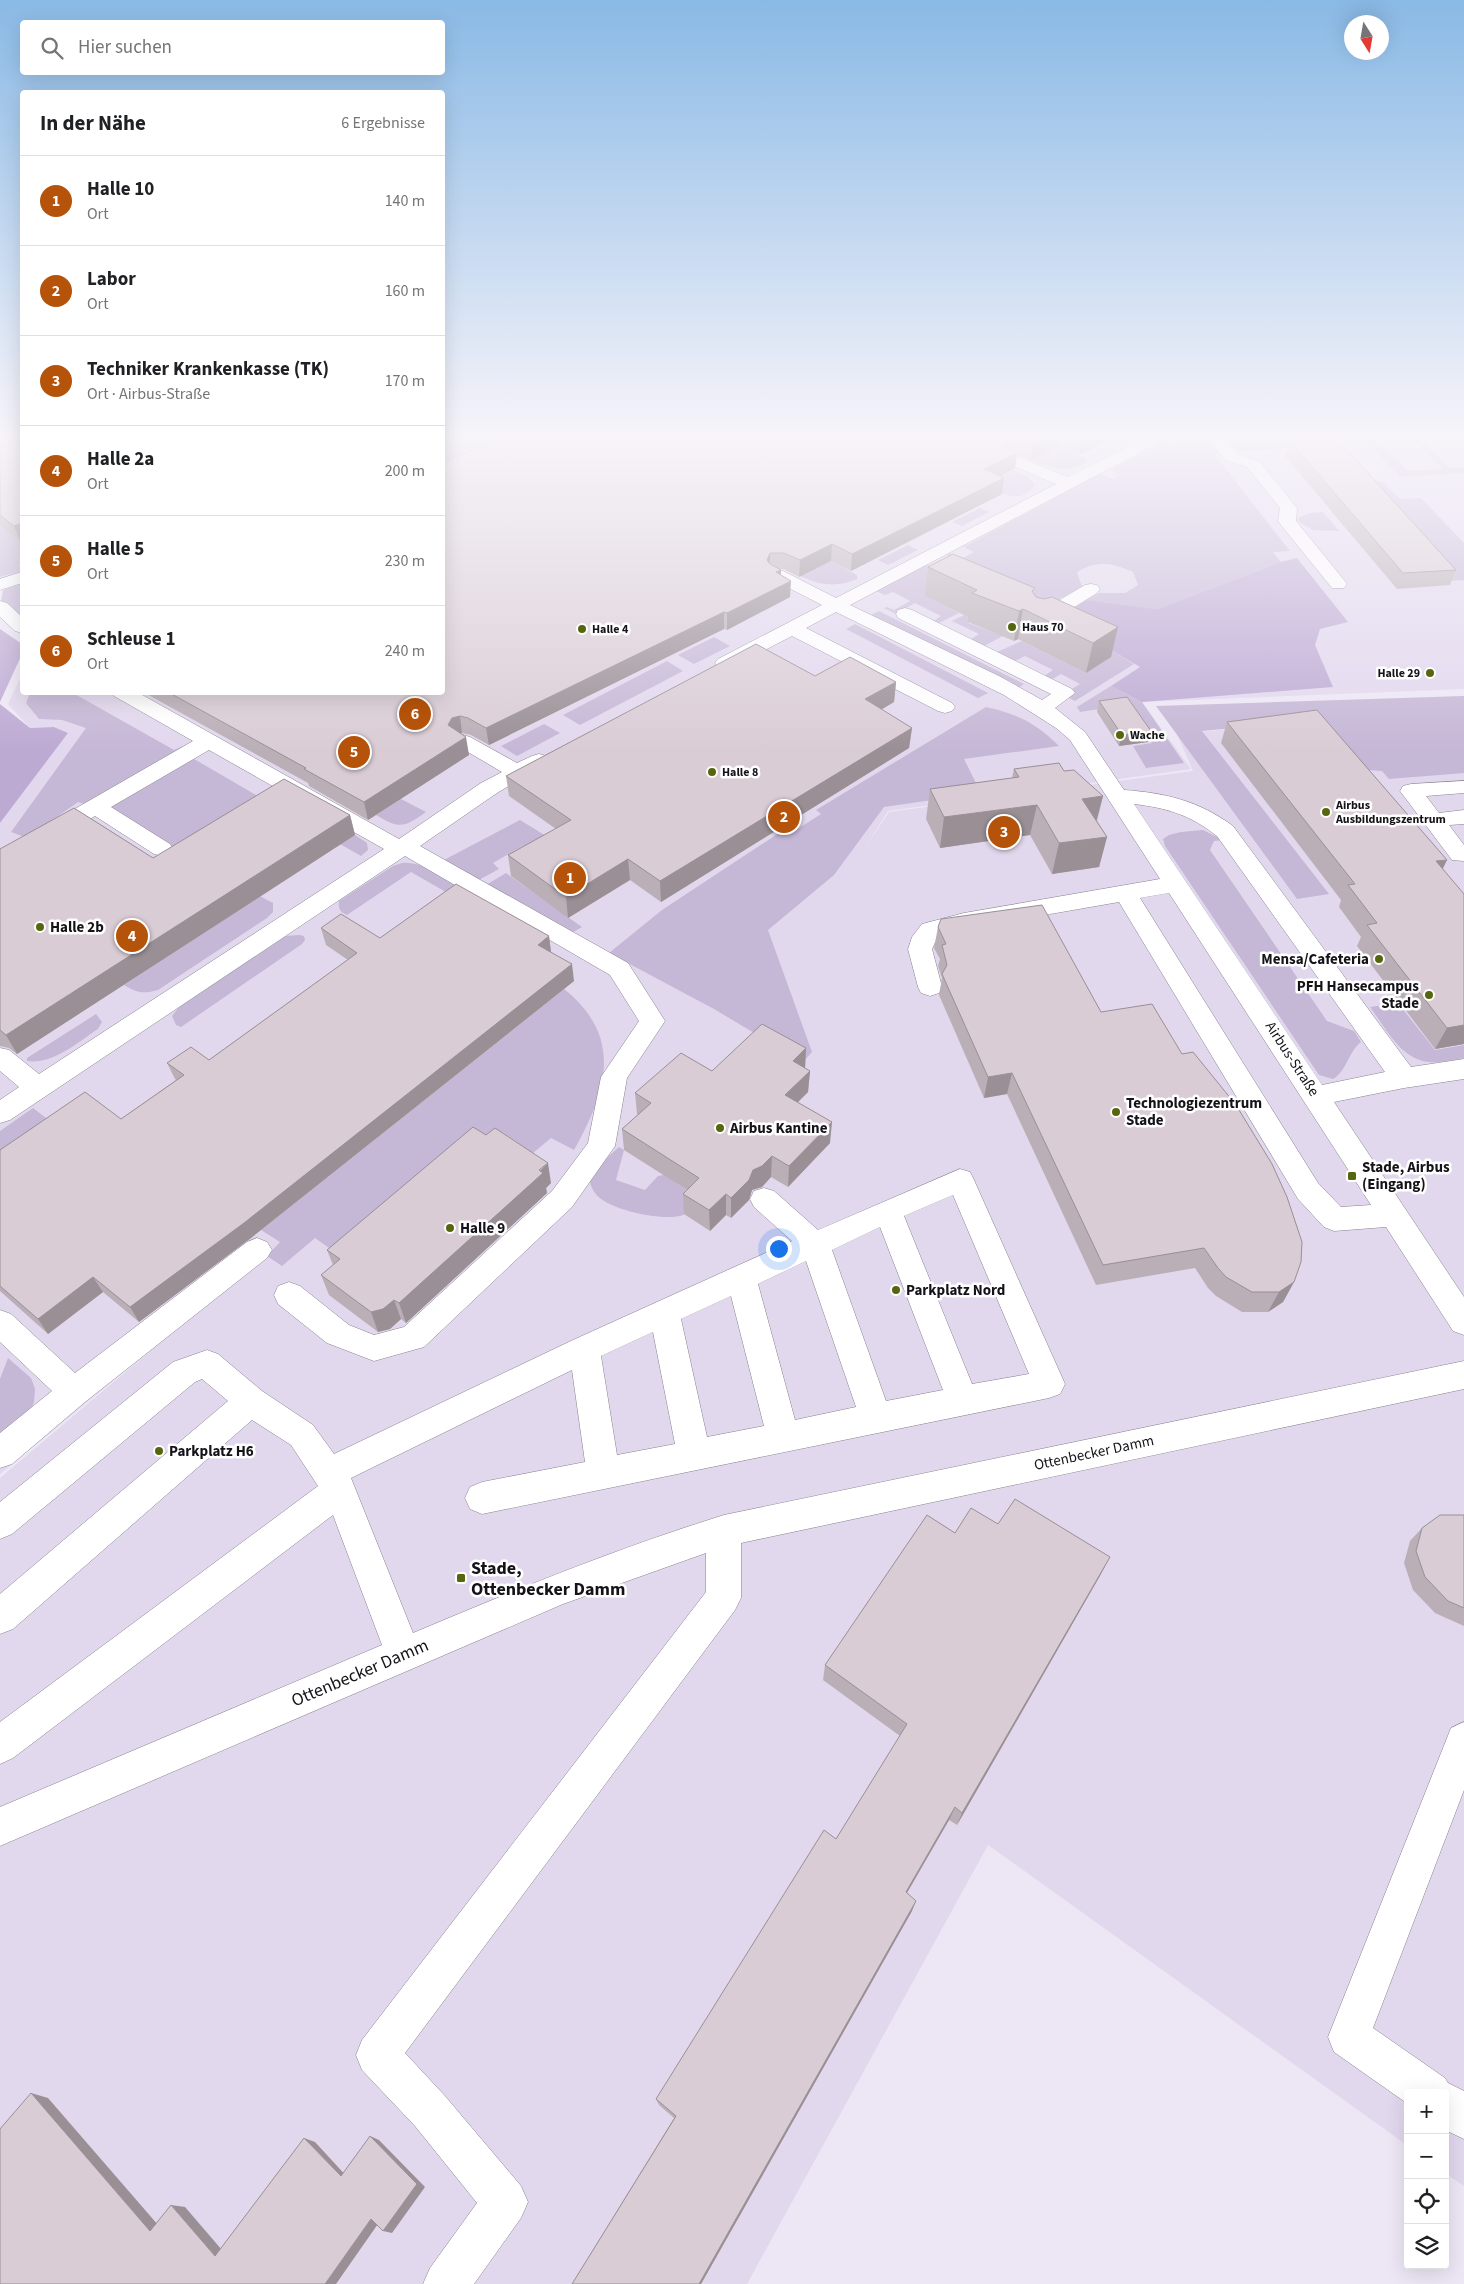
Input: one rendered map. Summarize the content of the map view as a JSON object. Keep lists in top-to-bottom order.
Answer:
{
  "streets": {
    "street": ["Airbus-Straße", "Ottenbecker Damm"]
  },
  "places": {
    "other": [
      "Haus 70",
      "Halle 4",
      "Halle 29",
      "Wache",
      "Halle 8",
      "Airbus Ausbildungszentrum",
      "Halle 2b",
      "Mensa/Cafeteria",
      "PFH Hansecampus Stade",
      "Technologiezentrum Stade",
      "Airbus Kantine",
      "Halle 9",
      "Parkplatz Nord",
      "Parkplatz H6"
    ],
    "transit": ["Stade, Airbus (Eingang)", "Stade, Ottenbecker Damm"]
  },
  "north": "bottom",
  "page": {
    "search": "Hier suchen",
    "heading": ["In der Nähe", "6 Ergebnisse"],
    "list": [
      {
        "mark": "1",
        "name": "Halle 10",
        "note": "Ort",
        "value": "140 m"
      },
      {
        "mark": "2",
        "name": "Labor",
        "note": "Ort",
        "value": "160 m"
      },
      {
        "mark": "3",
        "name": "Techniker Krankenkasse (TK)",
        "note": "Ort · Airbus-Straße",
        "value": "170 m"
      },
      {
        "mark": "4",
        "name": "Halle 2a",
        "note": "Ort",
        "value": "200 m"
      },
      {
        "mark": "5",
        "name": "Halle 5",
        "note": "Ort",
        "value": "230 m"
      },
      {
        "mark": "6",
        "name": "Schleuse 1",
        "note": "Ort",
        "value": "240 m"
      }
    ],
    "pins": [
      "6",
      "5",
      "2",
      "3",
      "1",
      "4"
    ],
    "map_buttons": ["+", "−"]
  }
}
